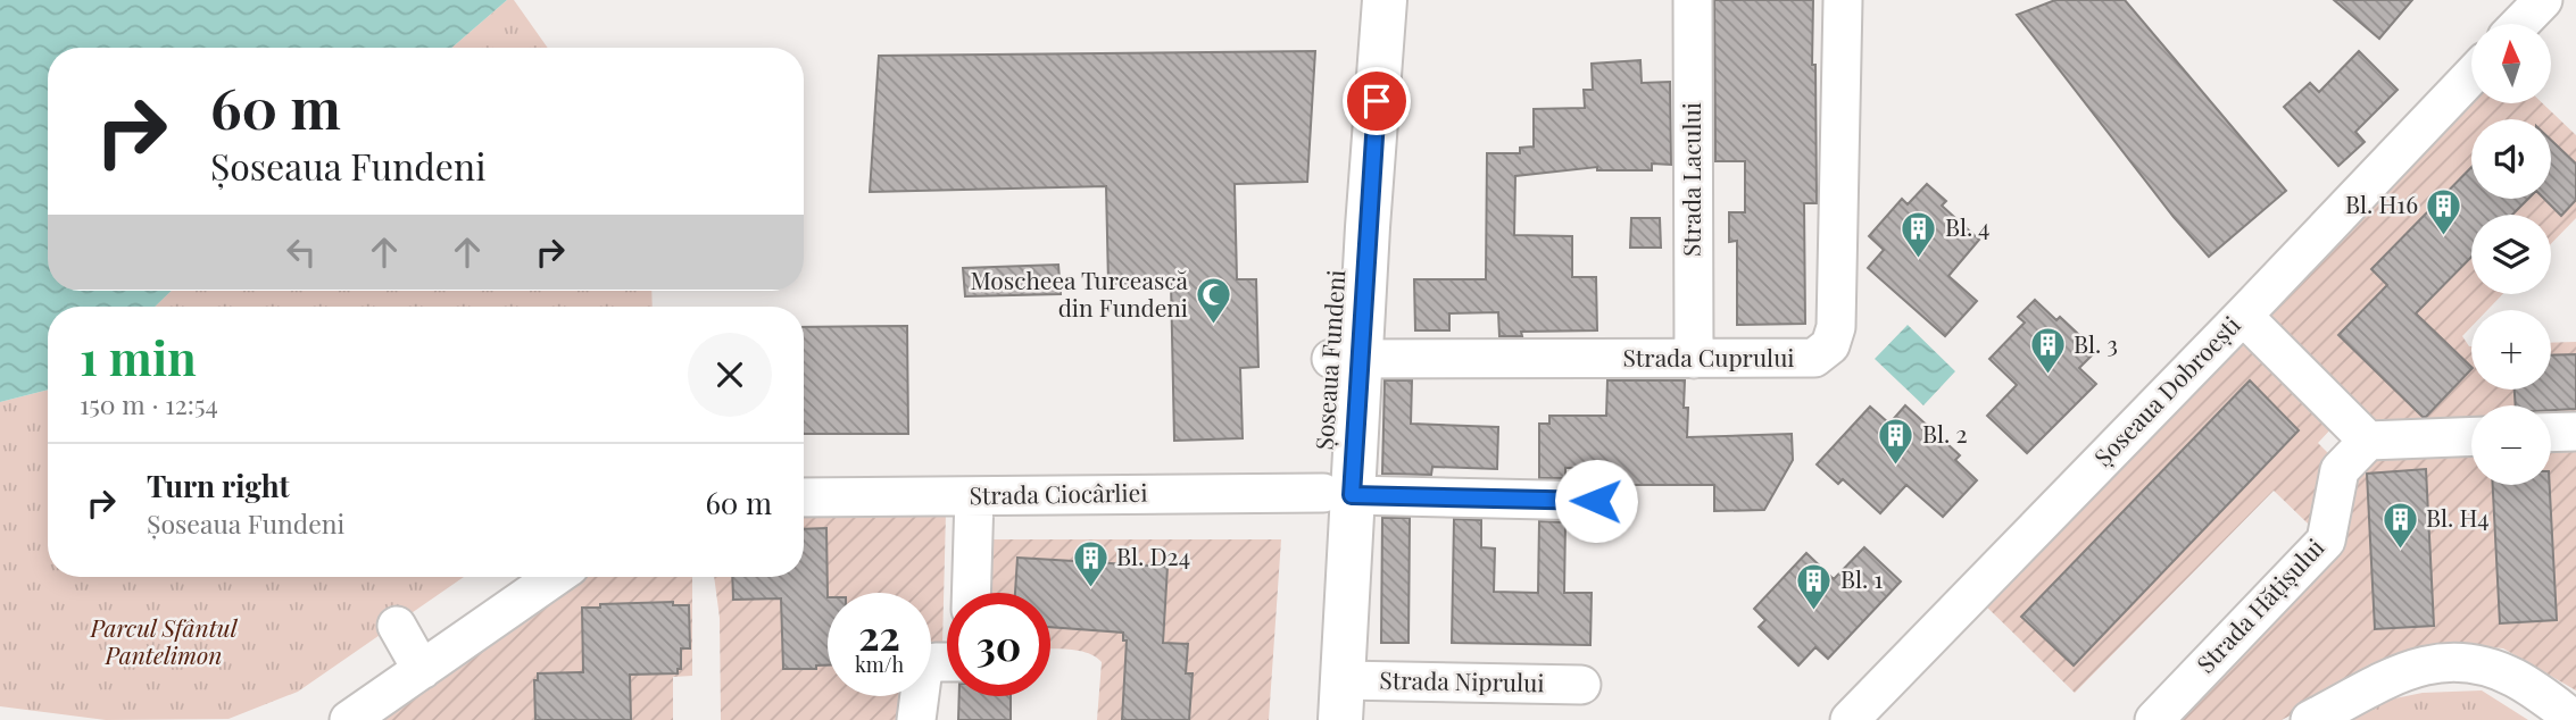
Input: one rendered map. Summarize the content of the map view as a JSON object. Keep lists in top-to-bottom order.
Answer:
{
  "streets": {
    "main road": ["Șoseaua Fundeni"],
    "street": [
      "Strada Lacului",
      "Strada Cuprului",
      "Șoseaua Dobroești",
      "Strada Ciocârliei",
      "Strada Hățișului",
      "Strada Niprului"
    ]
  },
  "crossings": [
    ["Strada Lacului", "Strada Cuprului"],
    ["Strada Cuprului", "Șoseaua Fundeni"],
    ["Șoseaua Fundeni", "Strada Ciocârliei"],
    ["Șoseaua Fundeni", "Strada Niprului"]
  ],
  "parks": ["Parcul Sfântul Pantelimon"],
  "places": {
    "building": [
      "Bl. H16",
      "Bl. 4",
      "Bl. 3",
      "Bl. 2",
      "Bl. H4",
      "Bl. D24",
      "Bl. 1"
    ],
    "mosque": ["Moscheea Turcească din Fundeni"]
  },
  "north": "top",
  "page": {
    "map_buttons": ["+", "−"],
    "turn": ["60 m", "Șoseaua Fundeni"],
    "heading": ["1 min", "150 m · 12:54"],
    "list": [
      {
        "name": "Turn right",
        "note": "Șoseaua Fundeni",
        "value": "60 m"
      }
    ],
    "speed": "22 km/h",
    "limit": "30"
  }
}
